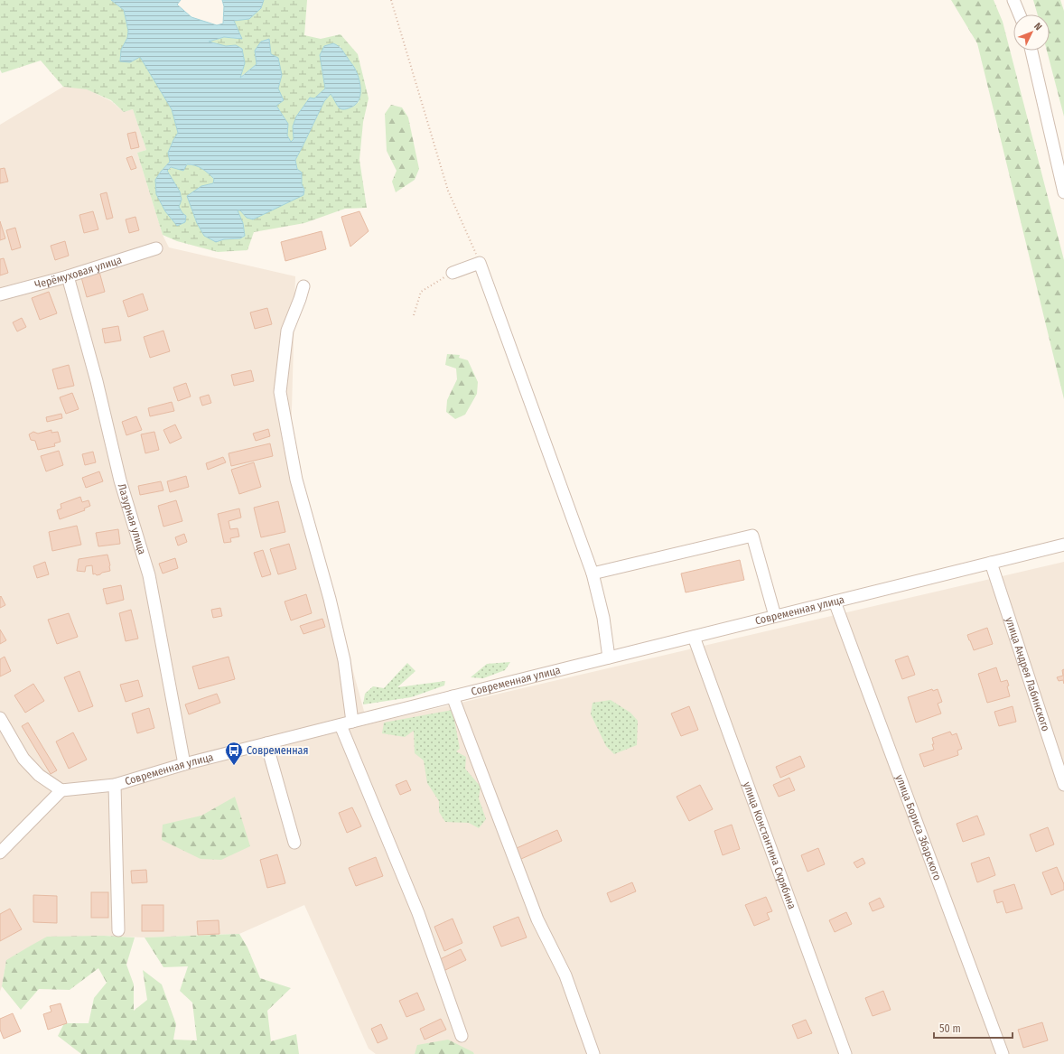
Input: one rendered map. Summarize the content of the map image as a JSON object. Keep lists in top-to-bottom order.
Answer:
{
  "streets": {
    "street": [
      "Черёмуховая улица",
      "Лазурная улица",
      "Современная улица",
      "улица Андрея Лабинского",
      "улица Бориса Збарского",
      "улица Константина Скрябина"
    ]
  },
  "crossings": [
    ["Черёмуховая улица", "Лазурная улица"],
    ["Лазурная улица", "Современная улица"],
    ["Современная улица", "улица Андрея Лабинского"],
    ["Современная улица", "улица Бориса Збарского"],
    ["Современная улица", "улица Константина Скрябина"]
  ],
  "places": {
    "bus stop": ["Современная"]
  },
  "scale_bar": "50 m",
  "north": "top right"
}
